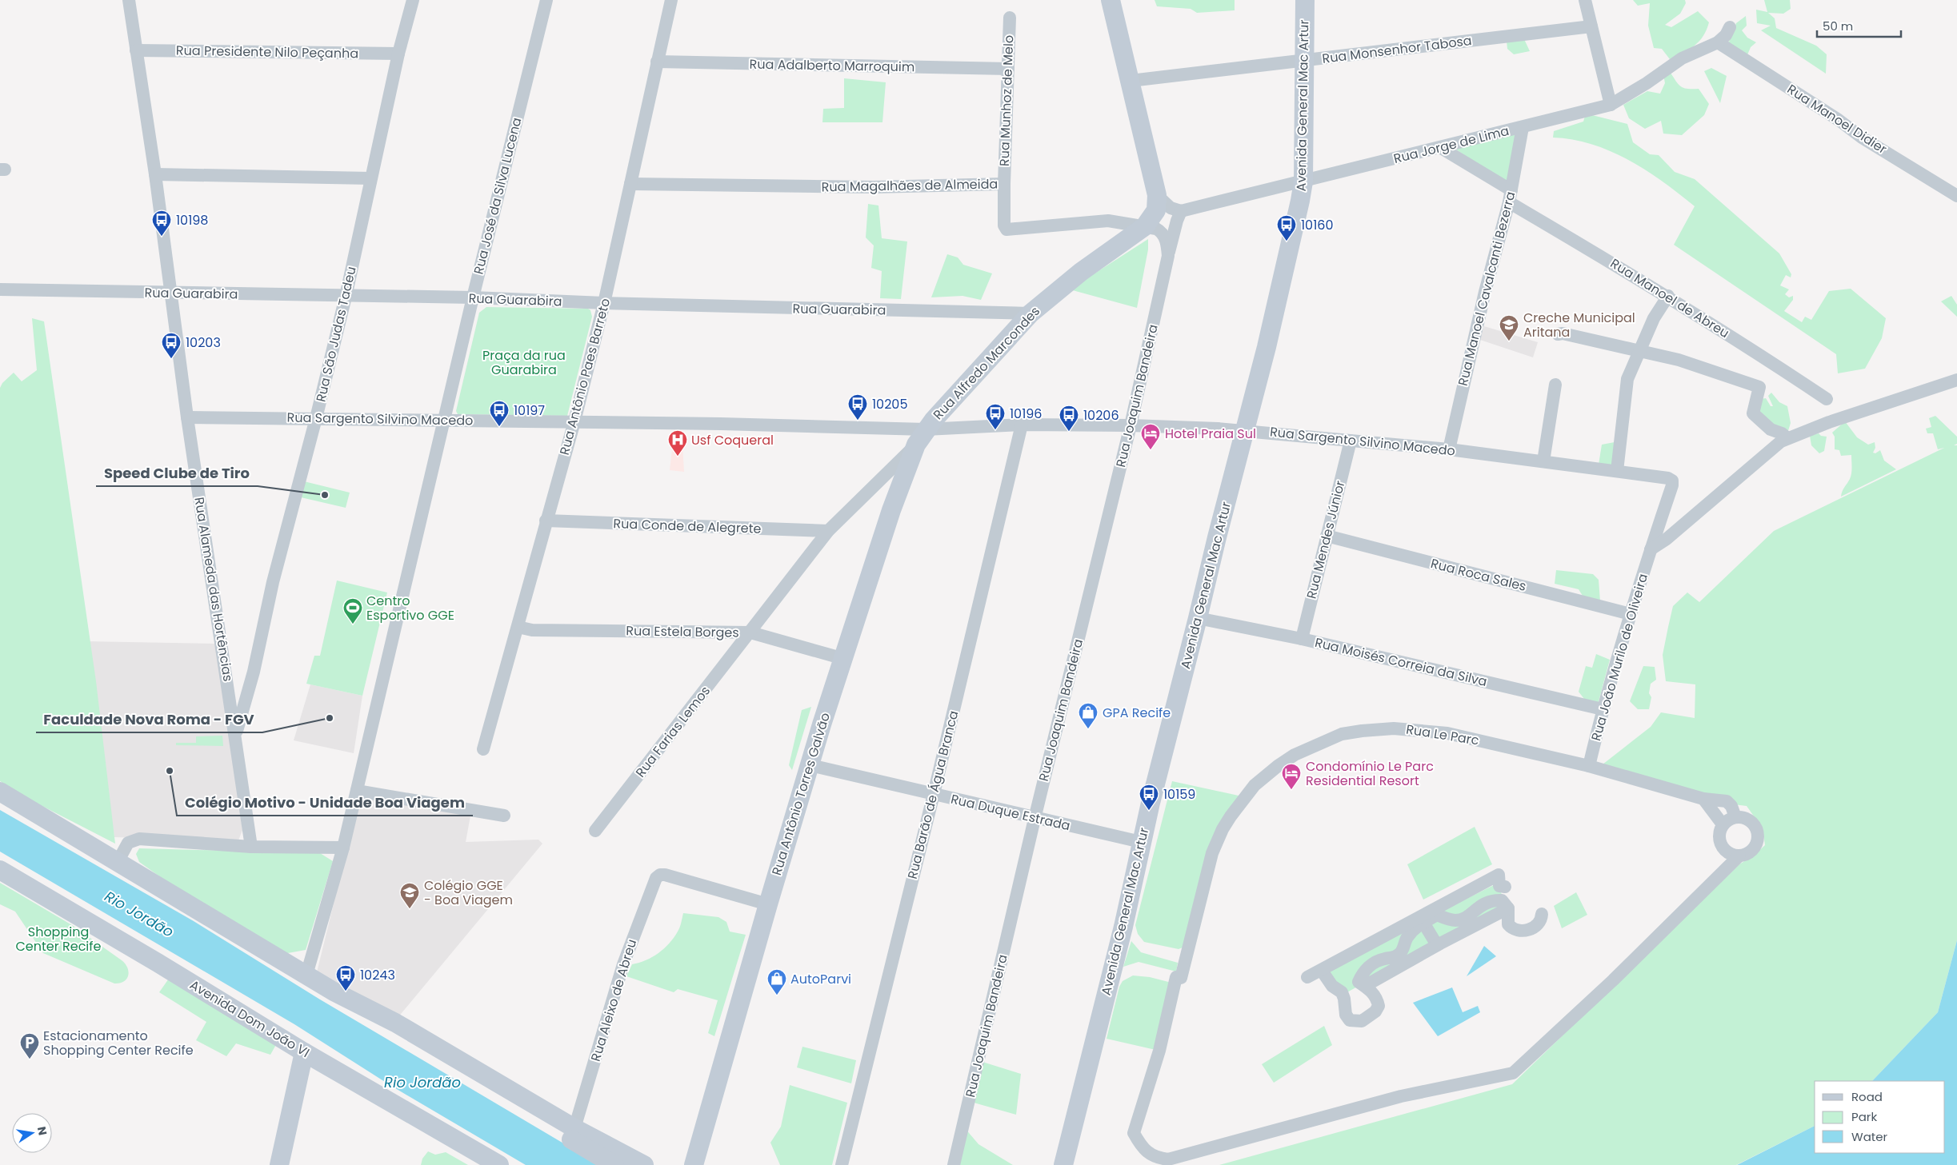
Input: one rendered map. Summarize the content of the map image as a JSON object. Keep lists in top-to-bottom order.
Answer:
{
  "streets": {
    "main road": [
      "Avenida General Mac Artur",
      "Rua Alfredo Marcondes",
      "Rua Antônio Torres Galvão",
      "Avenida Dom João VI"
    ],
    "street": [
      "Rua Monsenhor Tabosa",
      "Rua Presidente Nilo Peçanha",
      "Rua Adalberto Marroquim",
      "Rua Munhoz de Melo",
      "Rua Manoel Didier",
      "Rua Jorge de Lima",
      "Rua Magalhães de Almeida",
      "Rua José da Silva Lucena",
      "Rua Manoel Cavalcanti Bezerra",
      "Rua Guarabira",
      "Rua Manoel de Abreu",
      "Rua São Judas Tadeu",
      "Rua Antônio Paes Barreto",
      "Rua Joaquim Bandeira",
      "Rua Sargento Silvino Macedo",
      "Rua Conde de Alegrete",
      "Rua Mendes Júnior",
      "Rua Roca Sales",
      "Rua Alameda das Hortências",
      "Rua Estela Borges",
      "Rua João Murilo de Oliveira",
      "Rua Moisés Correia da Silva",
      "Rua Farias Lemos",
      "Rua Le Parc",
      "Rua Barão de Água Branca",
      "Rua Duque Estrada",
      "Rua Aleixo de Abreu"
    ]
  },
  "crossings": [
    ["Rua Monsenhor Tabosa", "Avenida General Mac Artur"],
    ["Rua Presidente Nilo Peçanha", "Rua São Judas Tadeu"],
    ["Rua Presidente Nilo Peçanha", "Rua Alameda das Hortências"],
    ["Rua Adalberto Marroquim", "Rua Munhoz de Melo"],
    ["Rua Adalberto Marroquim", "Rua Antônio Paes Barreto"],
    ["Rua Munhoz de Melo", "Rua Magalhães de Almeida"],
    ["Avenida General Mac Artur", "Rua Jorge de Lima"],
    ["Avenida General Mac Artur", "Rua Sargento Silvino Macedo"],
    ["Avenida General Mac Artur", "Rua Moisés Correia da Silva"],
    ["Avenida General Mac Artur", "Rua Duque Estrada"],
    ["Rua Manoel Didier", "Rua Jorge de Lima"],
    ["Rua Jorge de Lima", "Rua Manoel Cavalcanti Bezerra"],
    ["Rua Jorge de Lima", "Rua Manoel de Abreu"],
    ["Rua Jorge de Lima", "Rua Joaquim Bandeira"],
    ["Rua Magalhães de Almeida", "Rua Alfredo Marcondes"],
    ["Rua Magalhães de Almeida", "Rua Antônio Paes Barreto"],
    ["Rua Magalhães de Almeida", "Rua Joaquim Bandeira"],
    ["Rua José da Silva Lucena", "Rua Guarabira"],
    ["Rua José da Silva Lucena", "Rua Sargento Silvino Macedo"],
    ["Rua Manoel Cavalcanti Bezerra", "Rua Manoel de Abreu"],
    ["Rua Manoel Cavalcanti Bezerra", "Rua Sargento Silvino Macedo"],
    ["Rua Guarabira", "Rua São Judas Tadeu"],
    ["Rua Guarabira", "Rua Alfredo Marcondes"],
    ["Rua Guarabira", "Rua Antônio Paes Barreto"],
    ["Rua Guarabira", "Rua Alameda das Hortências"],
    ["Rua São Judas Tadeu", "Rua Sargento Silvino Macedo"],
    ["Rua São Judas Tadeu", "Rua Alameda das Hortências"],
    ["Rua Alfredo Marcondes", "Rua Joaquim Bandeira"],
    ["Rua Alfredo Marcondes", "Rua Sargento Silvino Macedo"],
    ["Rua Alfredo Marcondes", "Rua Conde de Alegrete"],
    ["Rua Alfredo Marcondes", "Rua Estela Borges"],
    ["Rua Alfredo Marcondes", "Rua Farias Lemos"],
    ["Rua Alfredo Marcondes", "Rua Antônio Torres Galvão"],
    ["Rua Antônio Paes Barreto", "Rua Sargento Silvino Macedo"],
    ["Rua Antônio Paes Barreto", "Rua Conde de Alegrete"],
    ["Rua Antônio Paes Barreto", "Rua Estela Borges"],
    ["Rua Joaquim Bandeira", "Rua Sargento Silvino Macedo"],
    ["Rua Joaquim Bandeira", "Rua Duque Estrada"],
    ["Rua Sargento Silvino Macedo", "Rua Mendes Júnior"],
    ["Rua Sargento Silvino Macedo", "Rua Alameda das Hortências"],
    ["Rua Sargento Silvino Macedo", "Rua João Murilo de Oliveira"],
    ["Rua Sargento Silvino Macedo", "Rua Antônio Torres Galvão"],
    ["Rua Sargento Silvino Macedo", "Rua Barão de Água Branca"],
    ["Rua Mendes Júnior", "Rua Roca Sales"],
    ["Rua Mendes Júnior", "Rua Moisés Correia da Silva"],
    ["Rua Roca Sales", "Rua João Murilo de Oliveira"],
    ["Rua Estela Borges", "Rua Farias Lemos"],
    ["Rua Estela Borges", "Rua Antônio Torres Galvão"],
    ["Rua João Murilo de Oliveira", "Rua Moisés Correia da Silva"],
    ["Rua João Murilo de Oliveira", "Rua Le Parc"],
    ["Rua Antônio Torres Galvão", "Rua Duque Estrada"],
    ["Rua Antônio Torres Galvão", "Rua Aleixo de Abreu"],
    ["Rua Barão de Água Branca", "Rua Duque Estrada"]
  ],
  "water": ["Rio Jordão"],
  "parks": ["Praça da rua Guarabira", "Shopping Center Recife"],
  "places": {
    "bus stop": [
      "10198",
      "10160",
      "10203",
      "10205",
      "10197",
      "10196",
      "10206",
      "10159",
      "10243"
    ],
    "school or university": ["Creche Municipal Aritana", "Colégio GGE - Boa Viagem"],
    "hotel": ["Hotel Praia Sul", "Condomínio Le Parc Residential Resort"],
    "hospital": ["Usf Coqueral"],
    "other": ["Speed Clube de Tiro", "Faculdade Nova Roma - FGV", "Colégio Motivo - Unidade Boa Viagem"],
    "sports": ["Centro Esportivo GGE"],
    "shop": ["GPA Recife", "AutoParvi"],
    "parking": ["Estacionamento Shopping Center Recife"]
  },
  "legend": ["Road", "Park", "Water"],
  "scale_bar": "50 m",
  "north": "right"
}
